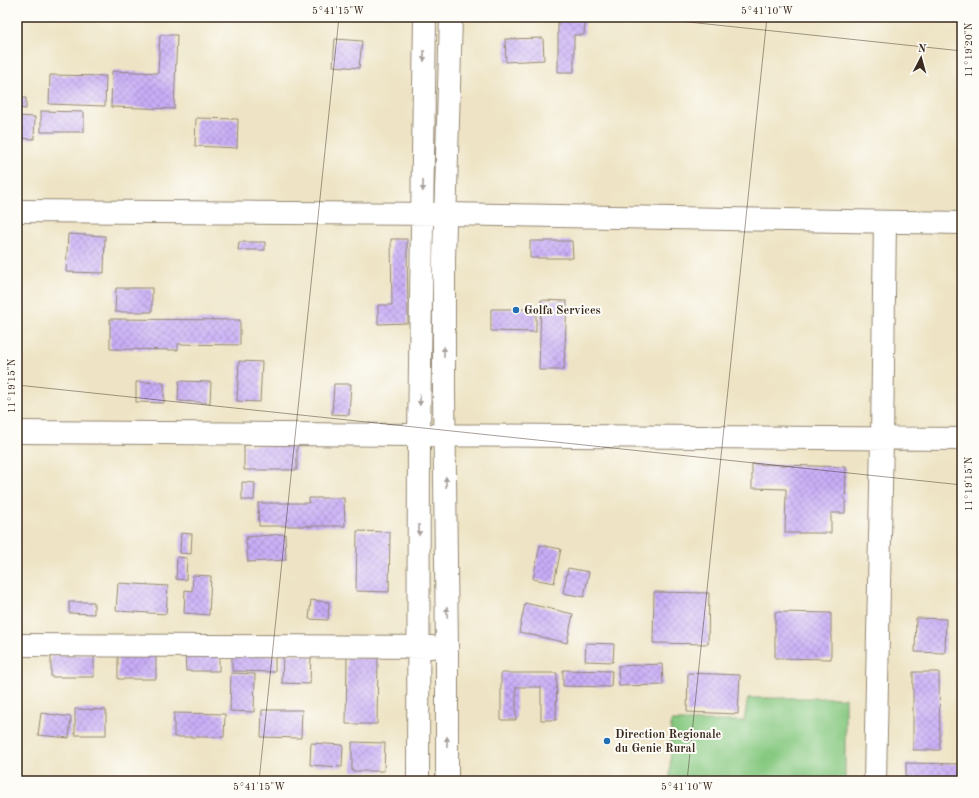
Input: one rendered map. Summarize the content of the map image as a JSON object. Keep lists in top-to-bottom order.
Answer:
{
  "places": ["Golfa Services", "Direction Regionale du Genie Rural"],
  "north": "top",
  "coordinates": [
    "5°41'15\"W",
    "5°41'10\"W",
    "11°19'20\"N",
    "11°19'15\"N"
  ]
}
